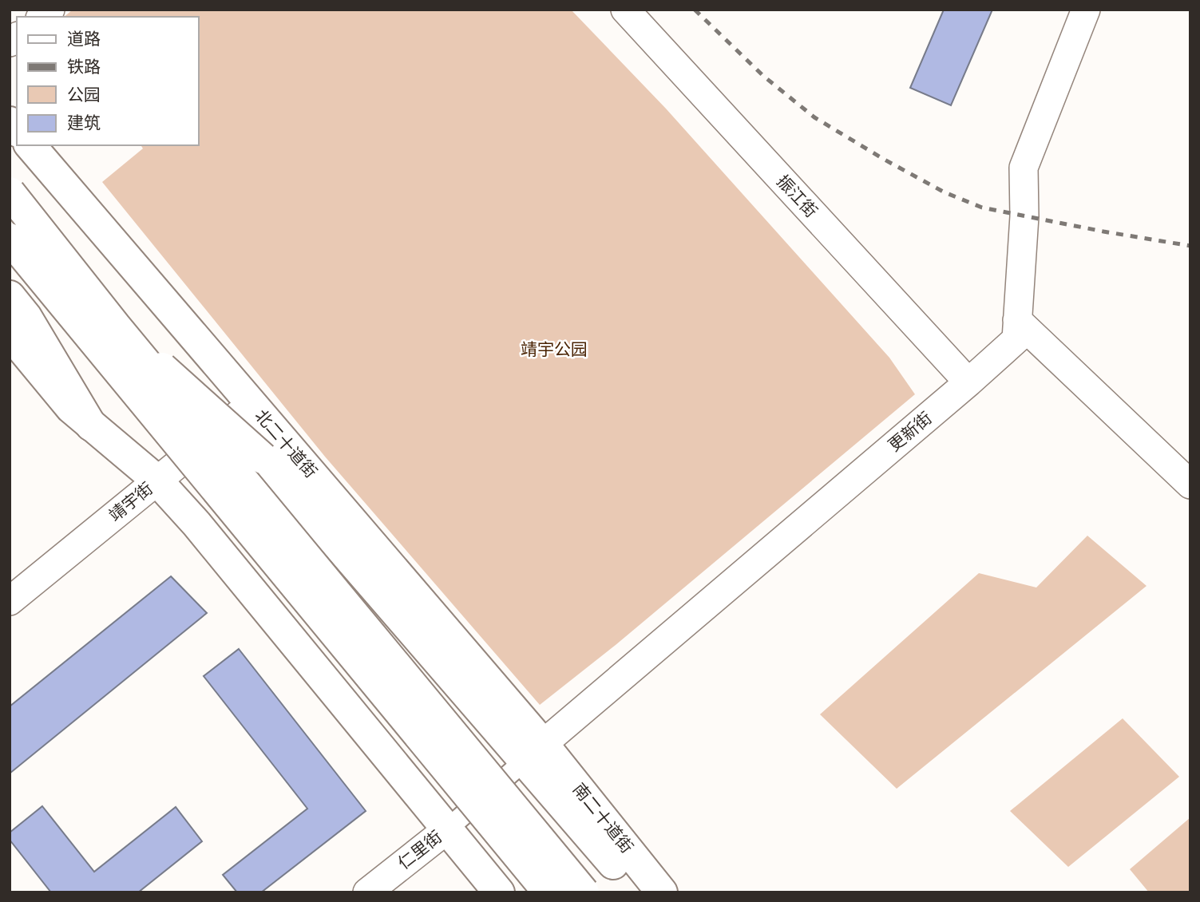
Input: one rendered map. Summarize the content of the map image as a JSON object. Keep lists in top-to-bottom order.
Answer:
{
  "streets": {
    "main road": ["北二十道街", "南二十道街"],
    "street": [
      "振江街",
      "更新街",
      "靖宇街",
      "仁里街"
    ]
  },
  "crossings": [
    ["振江街", "更新街"],
    ["更新街", "北二十道街"],
    ["更新街", "南二十道街"],
    ["北二十道街", "靖宇街"],
    ["北二十道街", "南二十道街"]
  ],
  "parks": ["靖宇公园"],
  "legend": [
    "道路",
    "铁路",
    "公园",
    "建筑"
  ]
}
